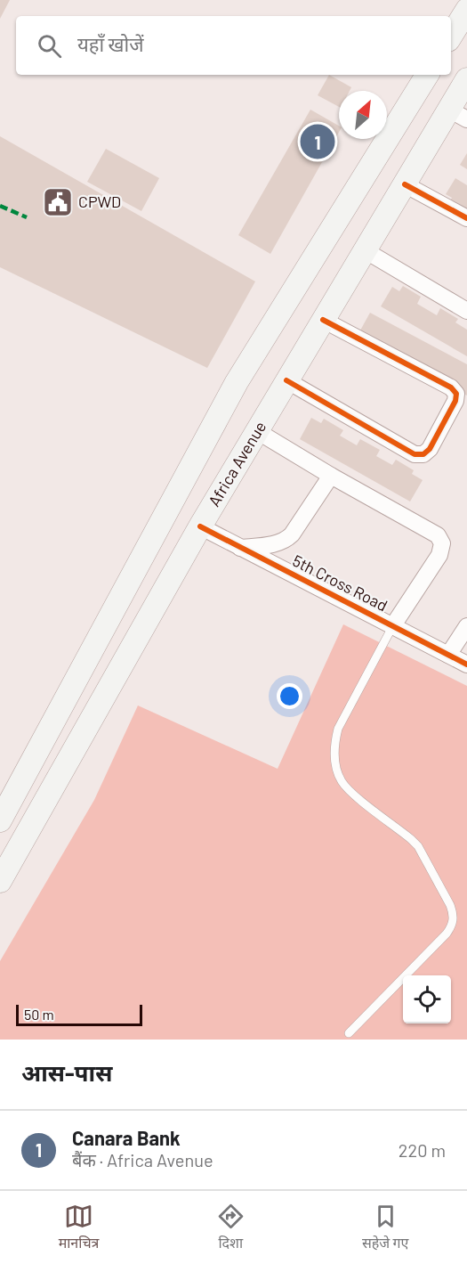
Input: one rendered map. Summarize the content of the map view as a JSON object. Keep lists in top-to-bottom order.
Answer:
{
  "streets": {
    "main road": ["Africa Avenue"],
    "street": ["5th Cross Road"]
  },
  "crossings": [
    ["Africa Avenue", "5th Cross Road"]
  ],
  "places": {
    "public building": ["CPWD"]
  },
  "scale_bar": "50 m",
  "north": "top right",
  "page": {
    "search": "यहाँ खोजें",
    "pins": "1",
    "scale": "50 m",
    "heading": "आस-पास",
    "list": [
      {
        "mark": "1",
        "name": "Canara Bank",
        "note": "बैंक · Africa Avenue",
        "value": "220 m"
      }
    ],
    "nav": ["मानचित्र", "दिशा", "सहेजे गए"]
  }
}
